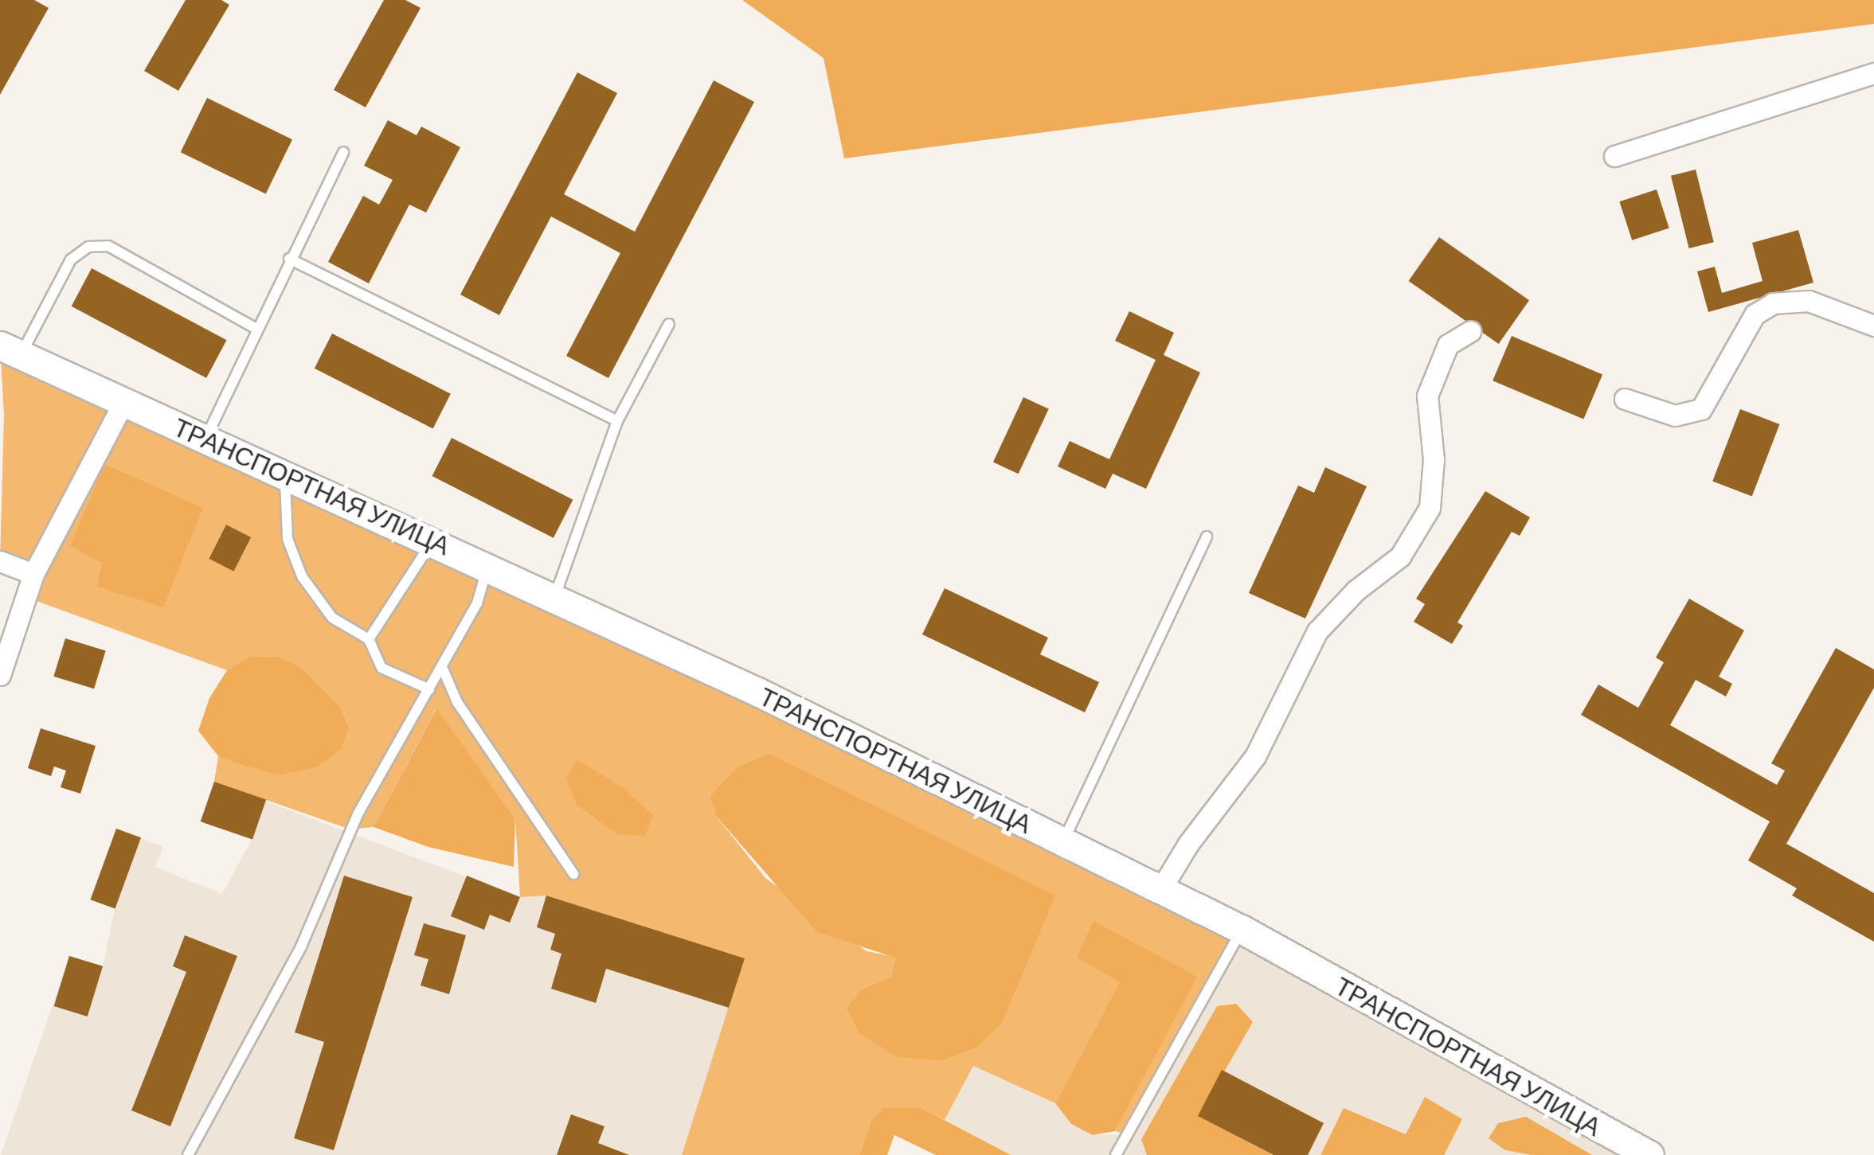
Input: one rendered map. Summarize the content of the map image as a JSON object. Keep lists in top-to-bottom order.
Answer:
{
  "streets": {
    "main road": ["ТРАНСПОРТНАЯ УЛИЦА"]
  }
}
